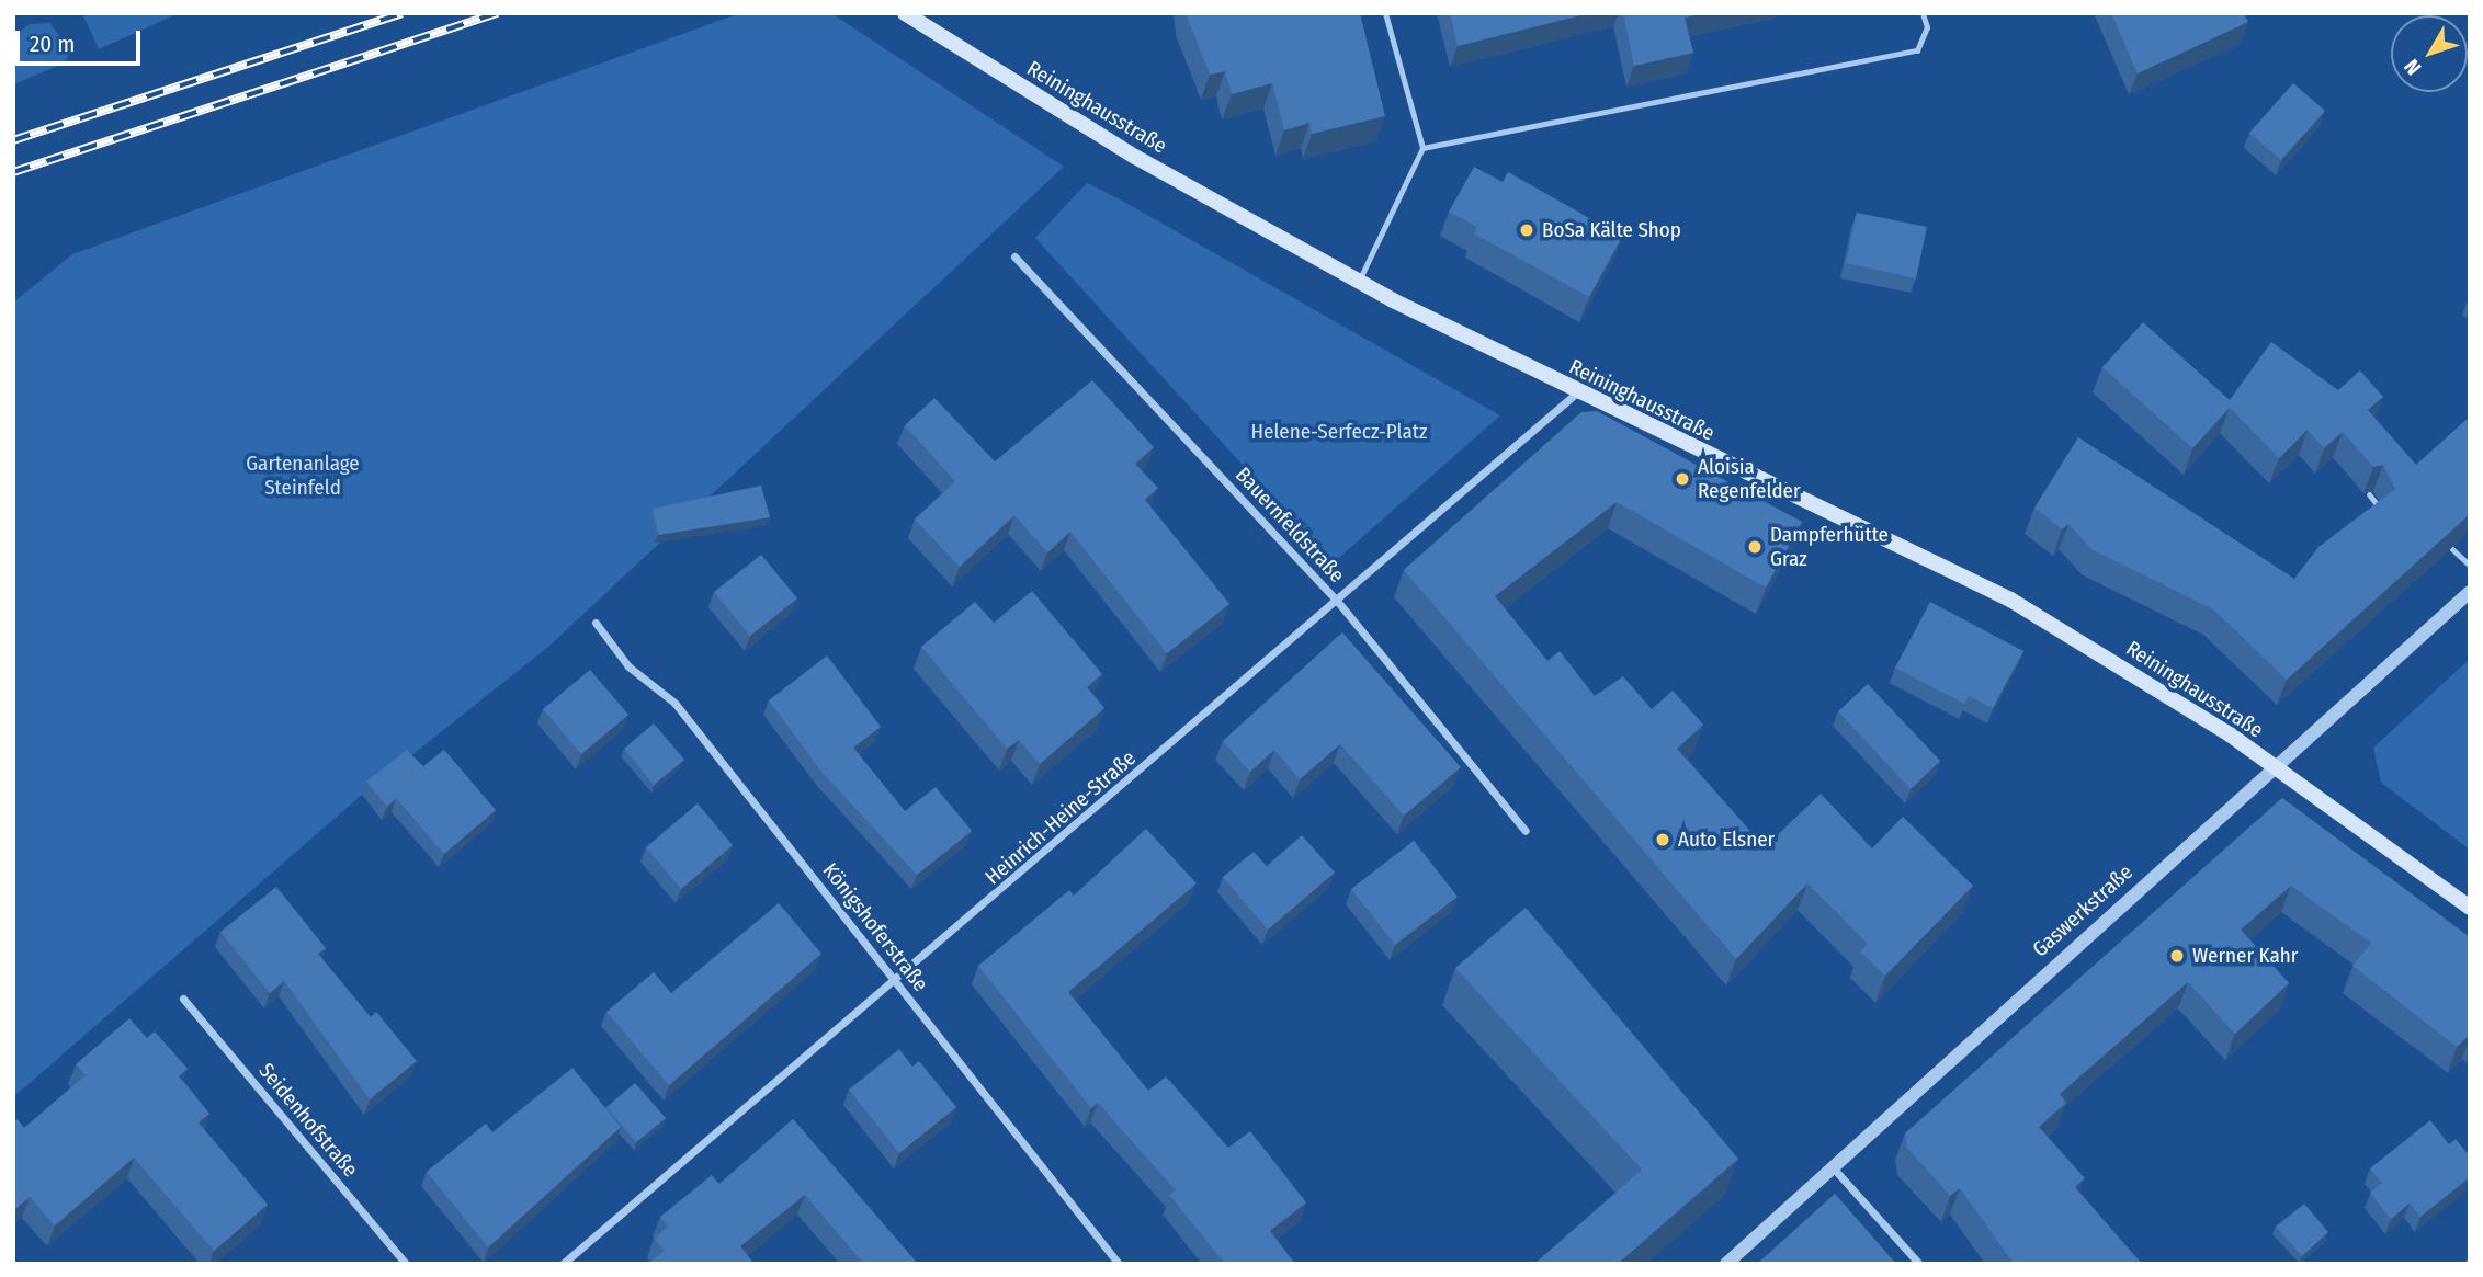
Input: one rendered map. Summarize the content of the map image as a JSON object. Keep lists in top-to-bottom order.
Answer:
{
  "streets": {
    "main road": ["Reininghausstraße"],
    "street": [
      "Bauernfeldstraße",
      "Heinrich-Heine-Straße",
      "Gaswerkstraße",
      "Königshoferstraße",
      "Seidenhofstraße"
    ]
  },
  "crossings": [
    ["Reininghausstraße", "Heinrich-Heine-Straße"],
    ["Reininghausstraße", "Gaswerkstraße"],
    ["Bauernfeldstraße", "Heinrich-Heine-Straße"],
    ["Heinrich-Heine-Straße", "Königshoferstraße"]
  ],
  "parks": ["Helene-Serfecz-Platz", "Gartenanlage Steinfeld"],
  "places": [
    "BoSa Kälte Shop",
    "Aloisia Regenfelder",
    "Dampferhütte Graz",
    "Auto Elsner",
    "Werner Kahr"
  ],
  "scale_bar": "20 m",
  "north": "bottom left"
}
